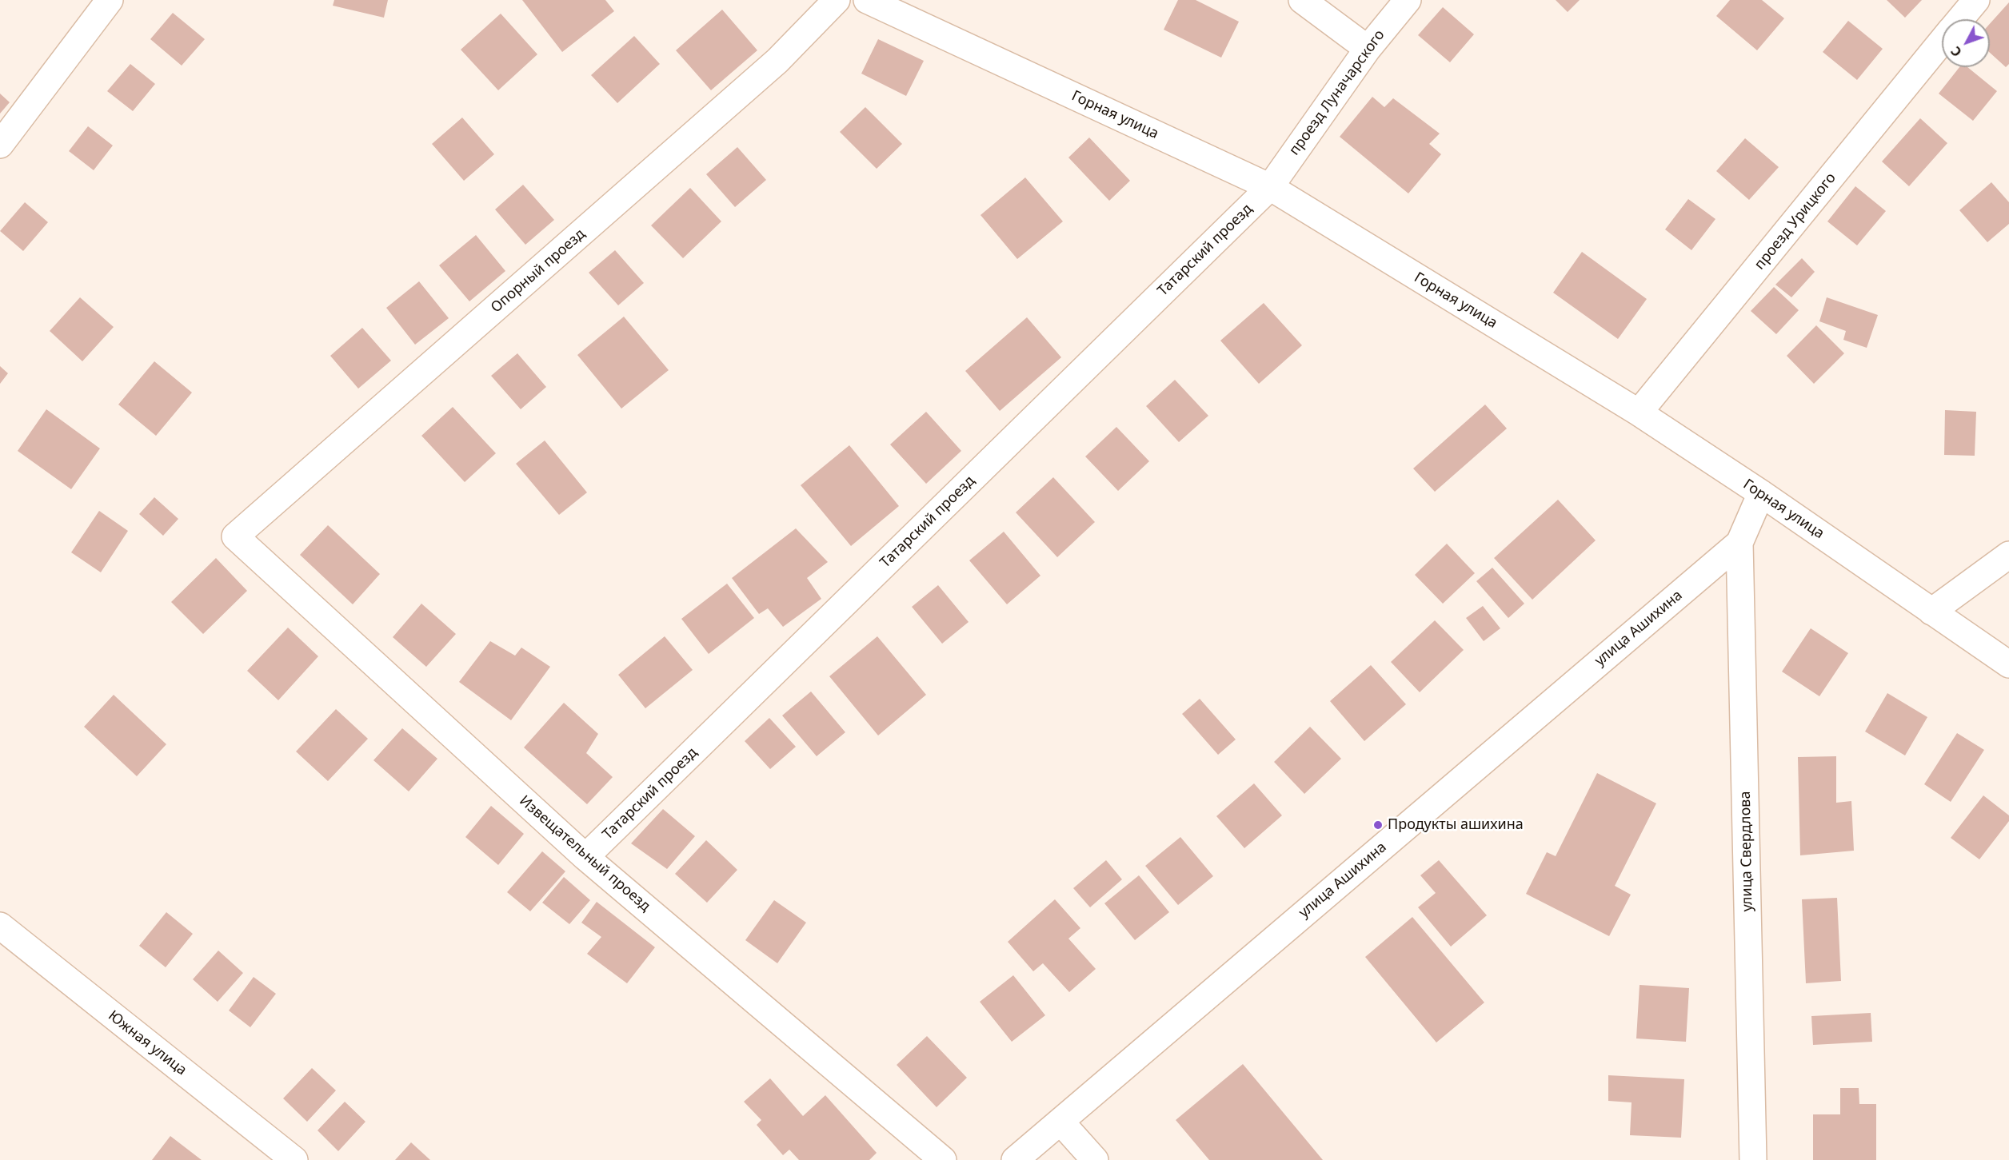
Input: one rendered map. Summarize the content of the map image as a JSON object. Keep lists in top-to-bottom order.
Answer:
{
  "streets": {
    "street": [
      "проезд Луначарского",
      "Горная улица",
      "проезд Урицкого",
      "Татарский проезд",
      "Опорный проезд",
      "улица Ашихина",
      "улица Свердлова",
      "Извещательный проезд",
      "Южная улица"
    ]
  },
  "crossings": [
    ["проезд Луначарского", "Горная улица"],
    ["проезд Луначарского", "Татарский проезд"],
    ["Горная улица", "проезд Урицкого"],
    ["Горная улица", "Татарский проезд"],
    ["Горная улица", "улица Ашихина"],
    ["Татарский проезд", "Извещательный проезд"],
    ["Опорный проезд", "Извещательный проезд"],
    ["улица Ашихина", "улица Свердлова"]
  ],
  "places": ["Продукты ашихина"],
  "north": "bottom left"
}
